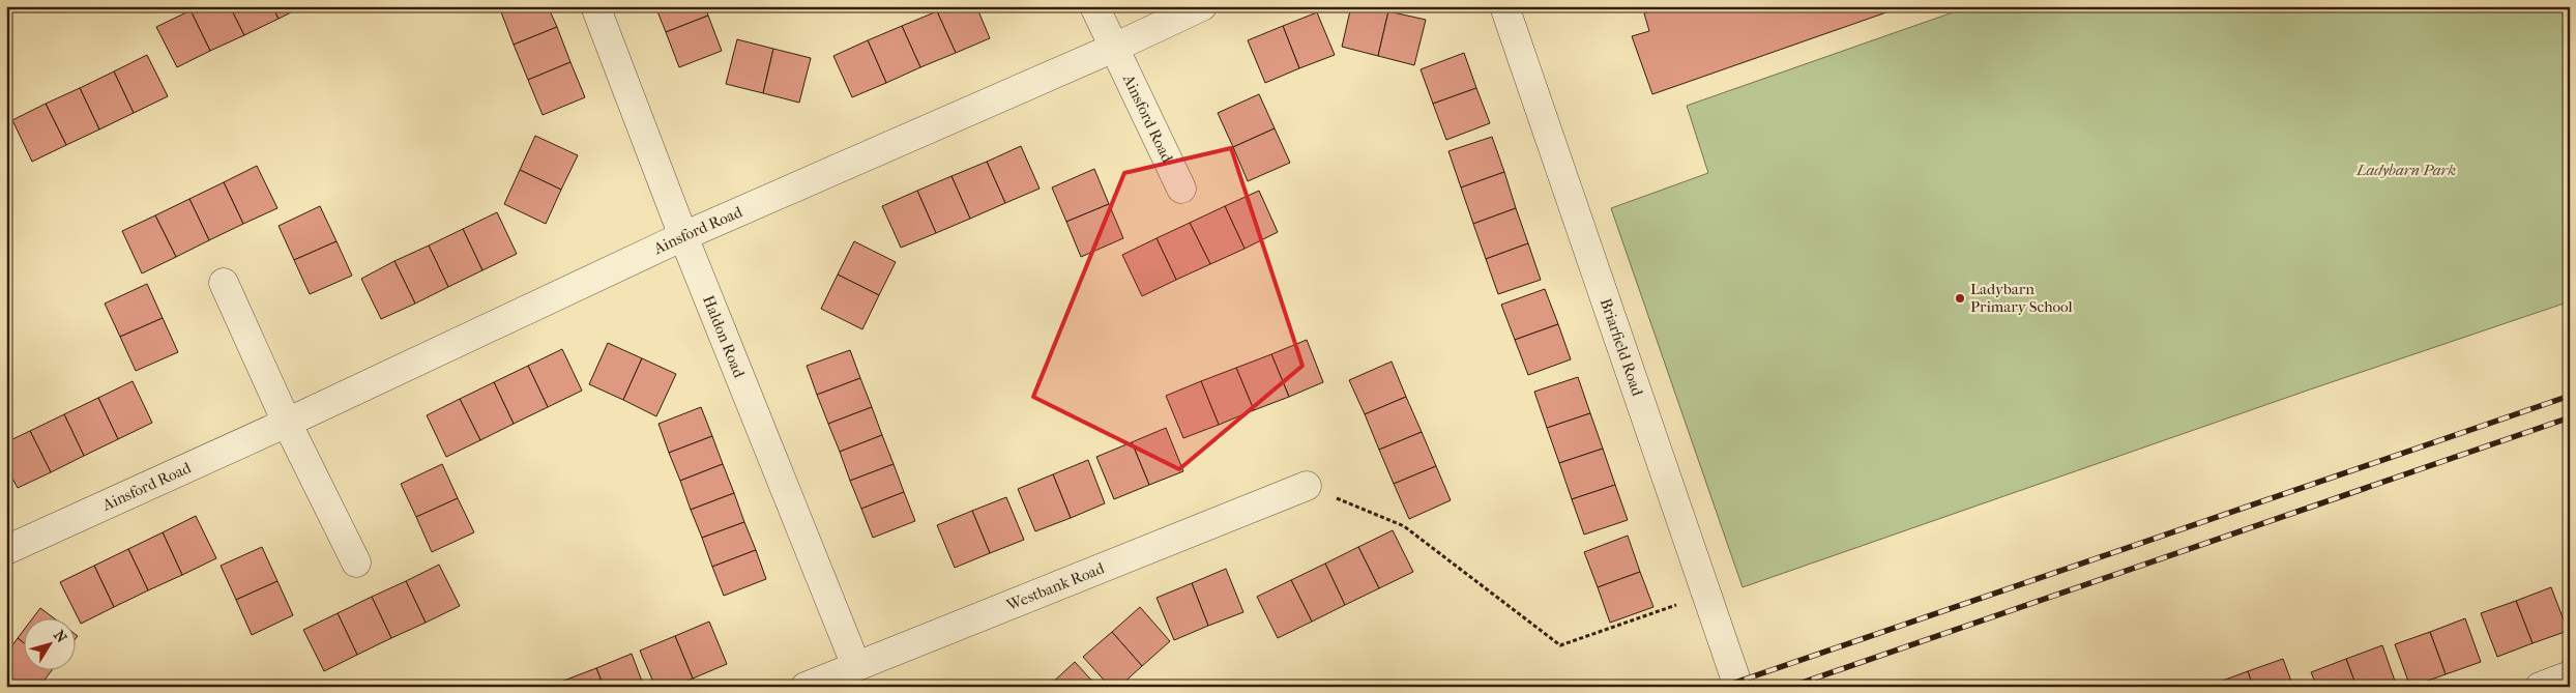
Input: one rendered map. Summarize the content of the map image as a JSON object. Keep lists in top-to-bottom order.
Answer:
{
  "streets": {
    "street": [
      "Ainsford Road",
      "Haldon Road",
      "Briarfield Road",
      "Westbank Road"
    ]
  },
  "crossings": [
    ["Ainsford Road", "Haldon Road"],
    ["Haldon Road", "Westbank Road"]
  ],
  "parks": ["Ladybarn Park"],
  "places": ["Ladybarn Primary School"],
  "north": "top right"
}
